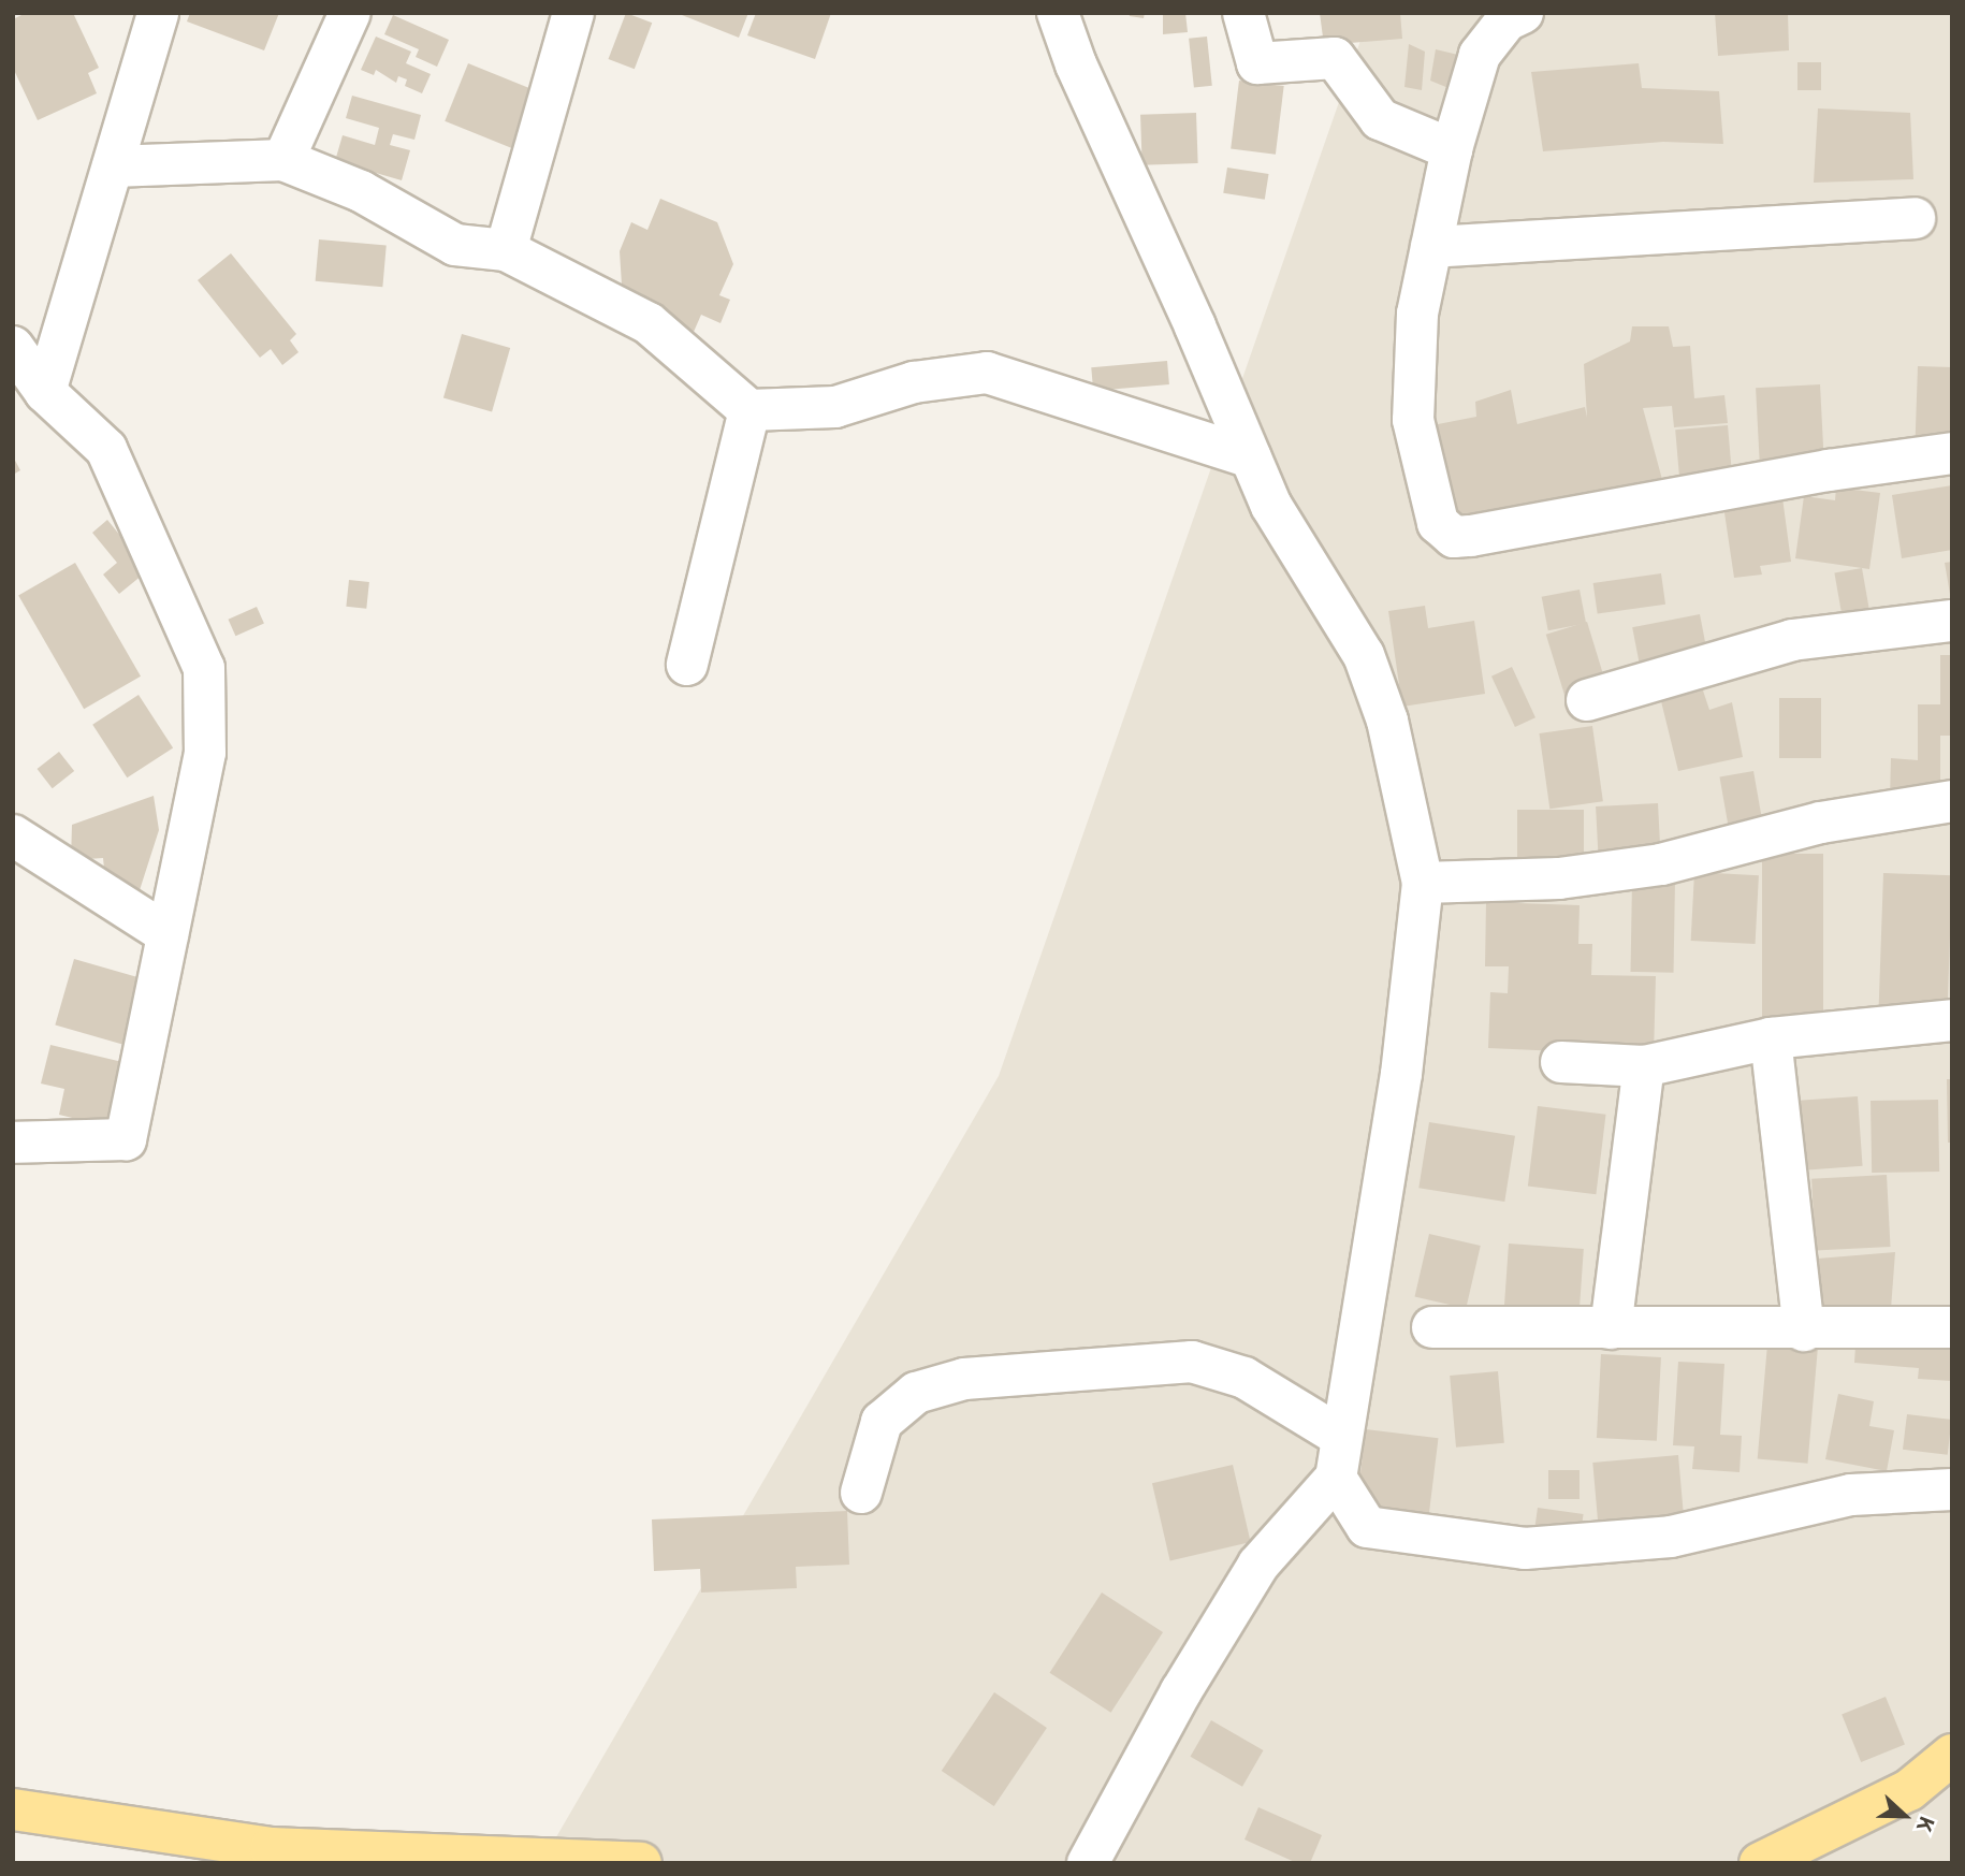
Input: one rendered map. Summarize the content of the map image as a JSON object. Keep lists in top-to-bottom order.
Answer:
{
  "north": "right"
}
